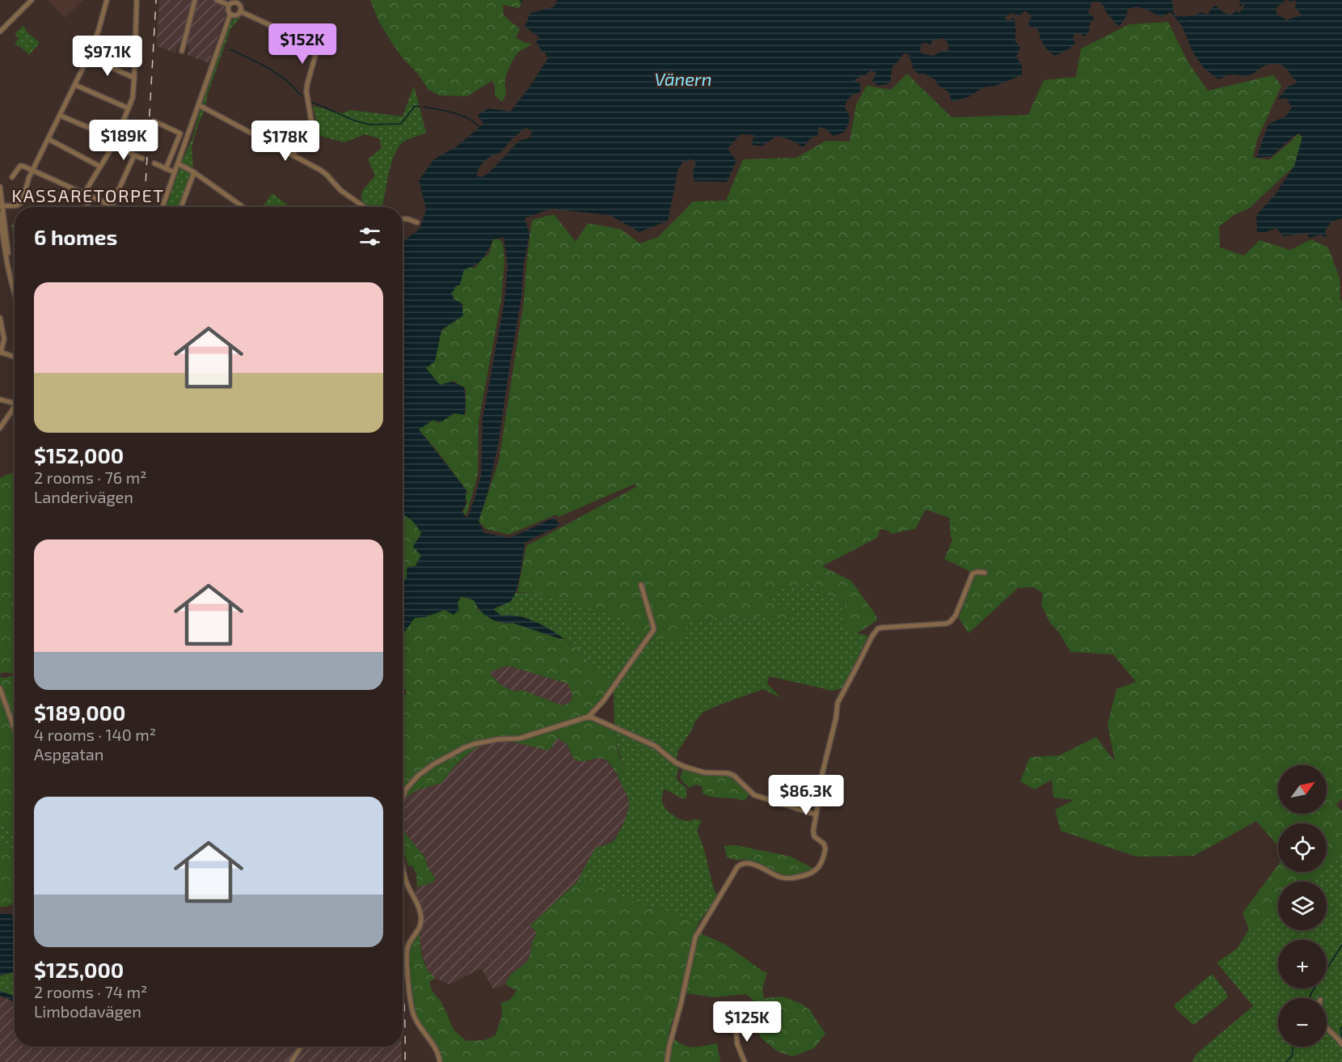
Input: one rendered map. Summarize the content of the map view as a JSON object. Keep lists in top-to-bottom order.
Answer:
{
  "districts": ["KASSARETORPET"],
  "water": ["Vänern"],
  "north": "top right",
  "page": {
    "price": [
      "$152K",
      "$97.1K",
      "$189K",
      "$178K",
      "$86.3K",
      "$125K"
    ],
    "heading": "6 homes",
    "list": [
      {
        "name": "$152,000",
        "note": "2 rooms · 76 m² · Landerivägen"
      },
      {
        "name": "$189,000",
        "note": "4 rooms · 140 m² · Aspgatan"
      },
      {
        "name": "$125,000",
        "note": "2 rooms · 74 m² · Limbodavägen"
      }
    ],
    "map_buttons": ["+", "−"]
  }
}
